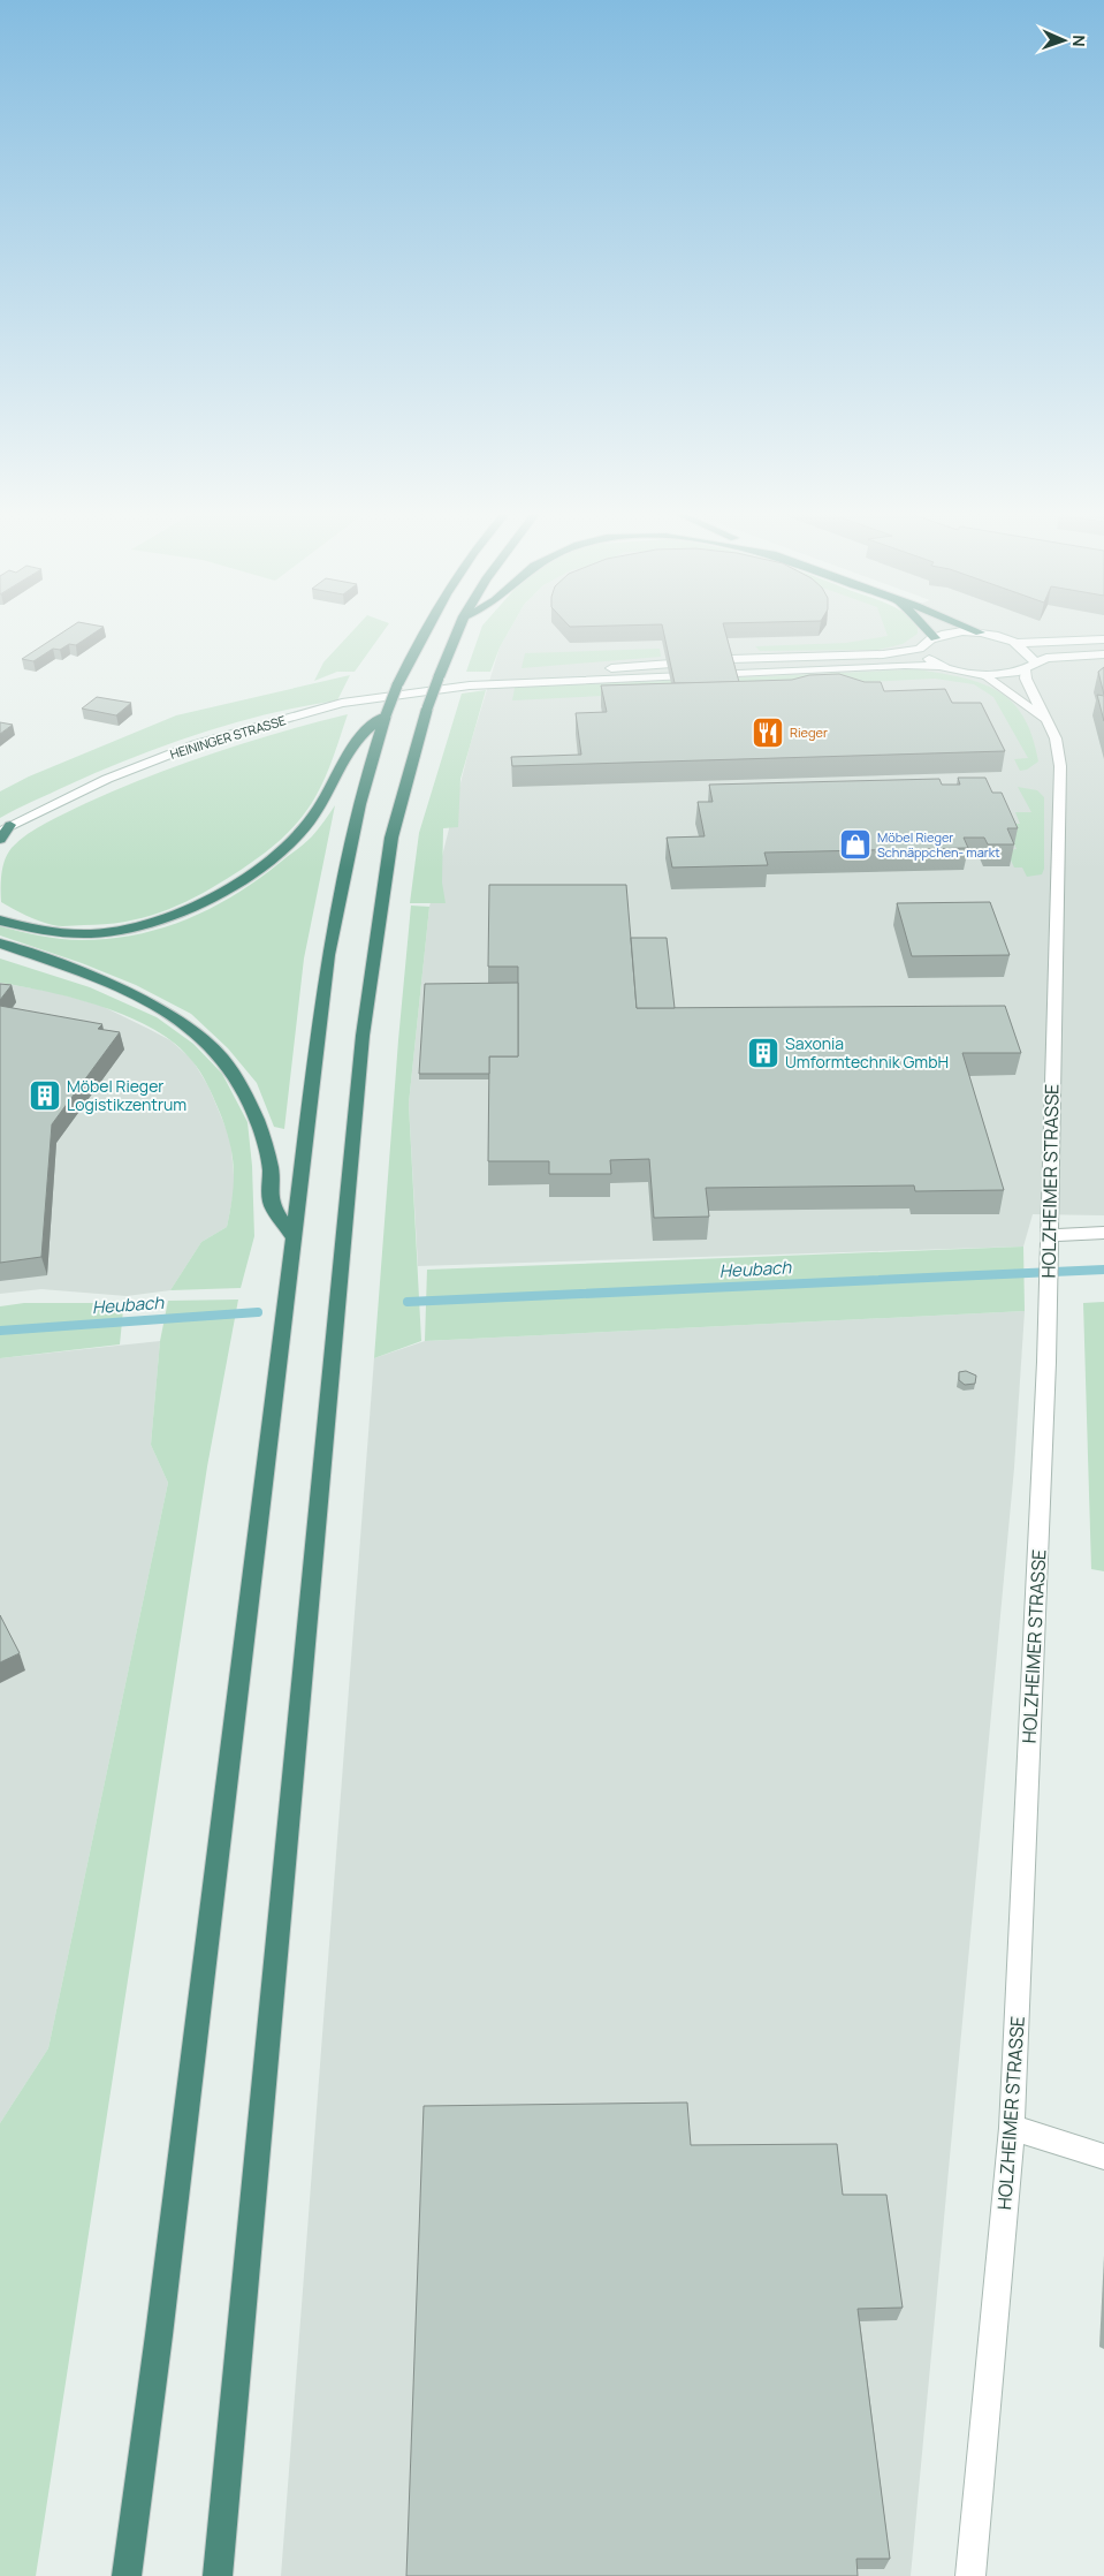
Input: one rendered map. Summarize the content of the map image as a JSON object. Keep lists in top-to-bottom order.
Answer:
{
  "streets": {
    "main road": ["HEININGER STRASSE", "HOLZHEIMER STRASSE"]
  },
  "water": ["Heubach"],
  "places": {
    "restaurant": ["Rieger"],
    "shop": ["Möbel Rieger Schnäppchen- markt"],
    "building": ["Saxonia Umformtechnik GmbH", "Möbel Rieger Logistikzentrum"]
  },
  "north": "right"
}
